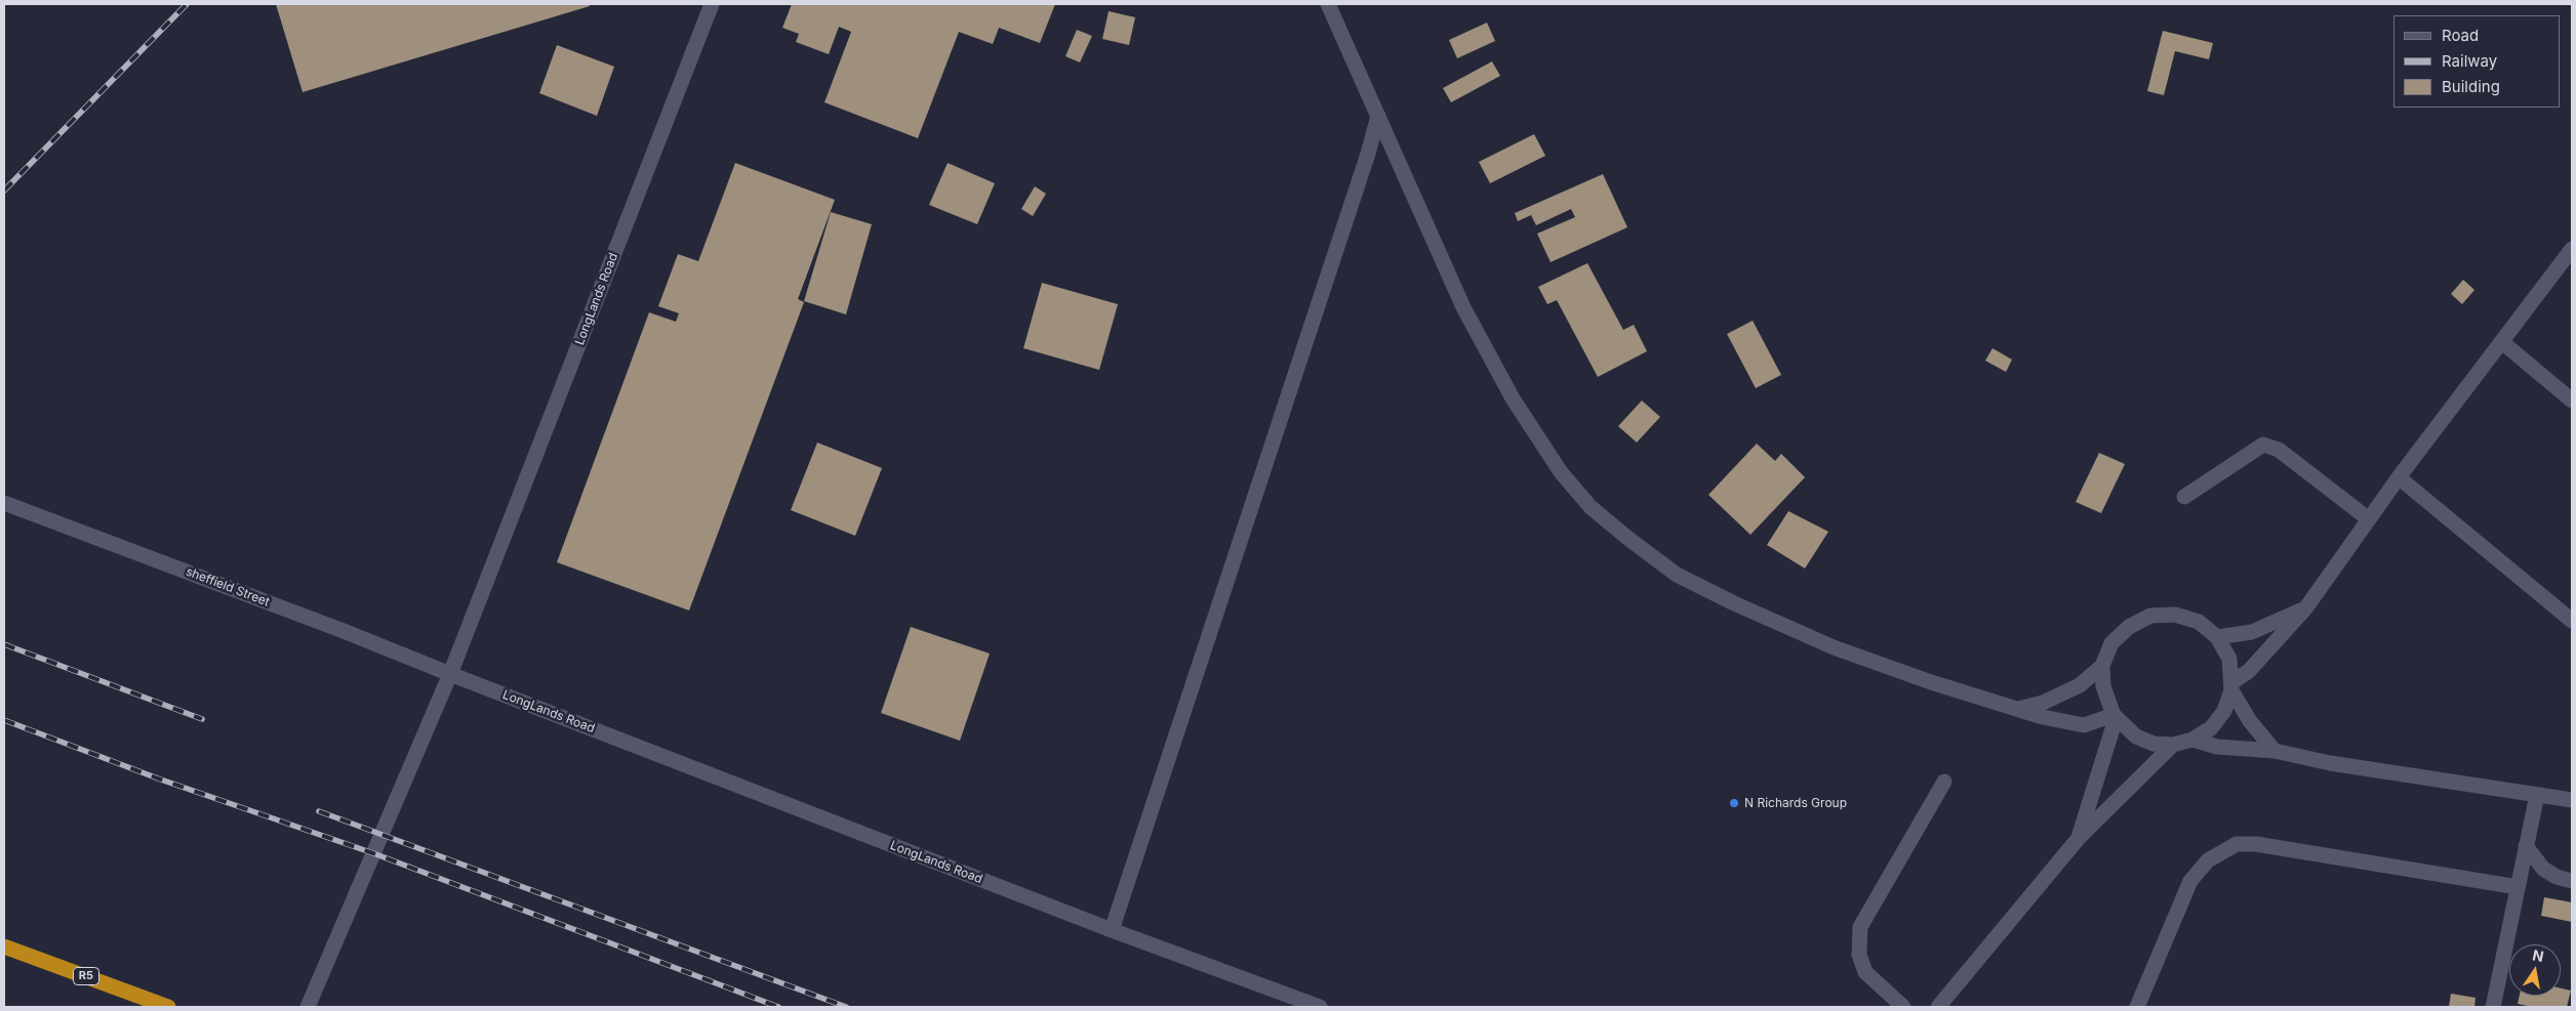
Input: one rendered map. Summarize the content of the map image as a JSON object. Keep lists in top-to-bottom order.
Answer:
{
  "streets": {
    "highway": ["R5"],
    "street": ["LongLands Road", "sheffield Street"]
  },
  "crossings": [
    ["LongLands Road", "sheffield Street"]
  ],
  "places": ["N Richards Group"],
  "legend": ["Road", "Railway", "Building"],
  "north": "top"
}
